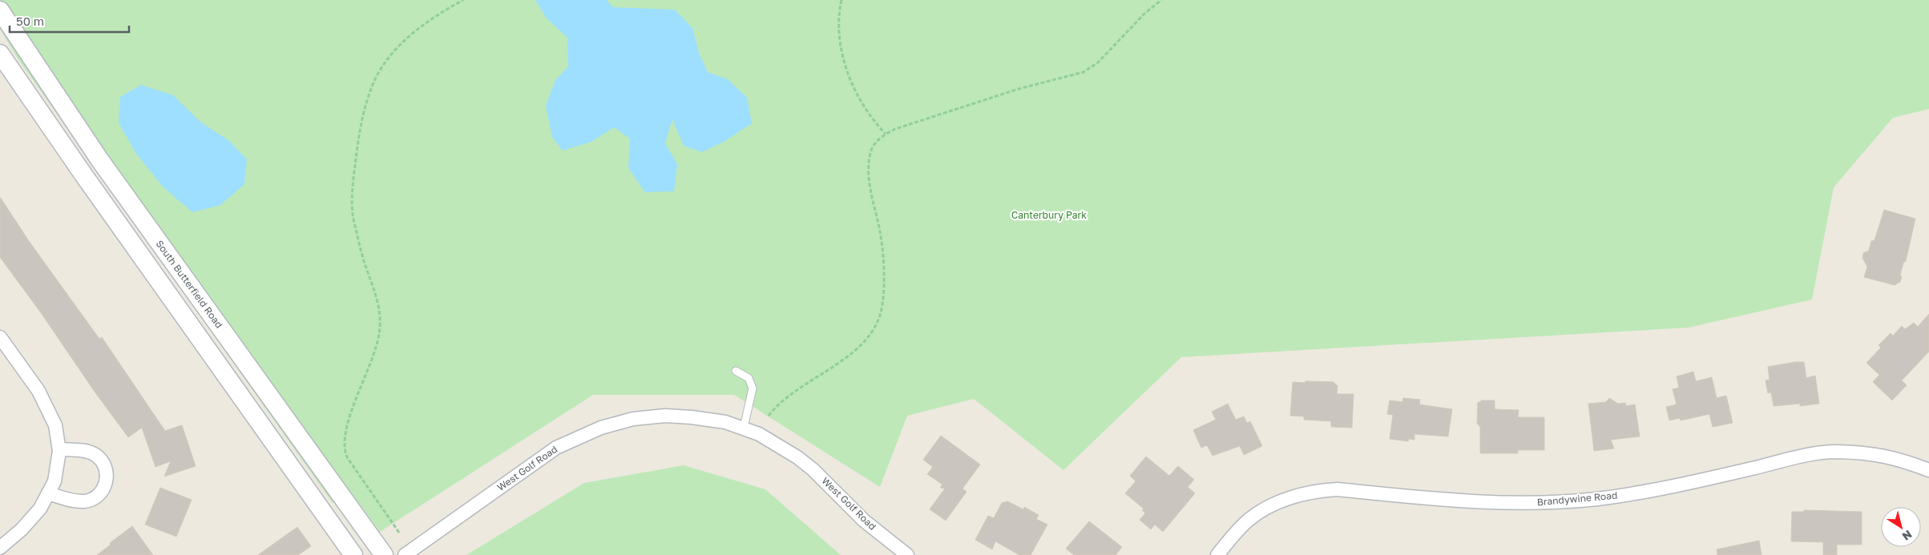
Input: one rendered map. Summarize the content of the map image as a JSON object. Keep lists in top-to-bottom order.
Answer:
{
  "streets": {
    "main road": ["South Butterfield Road"],
    "street": ["West Golf Road", "Brandywine Road"]
  },
  "parks": ["Canterbury Park"],
  "scale_bar": "50 m",
  "north": "bottom right"
}
